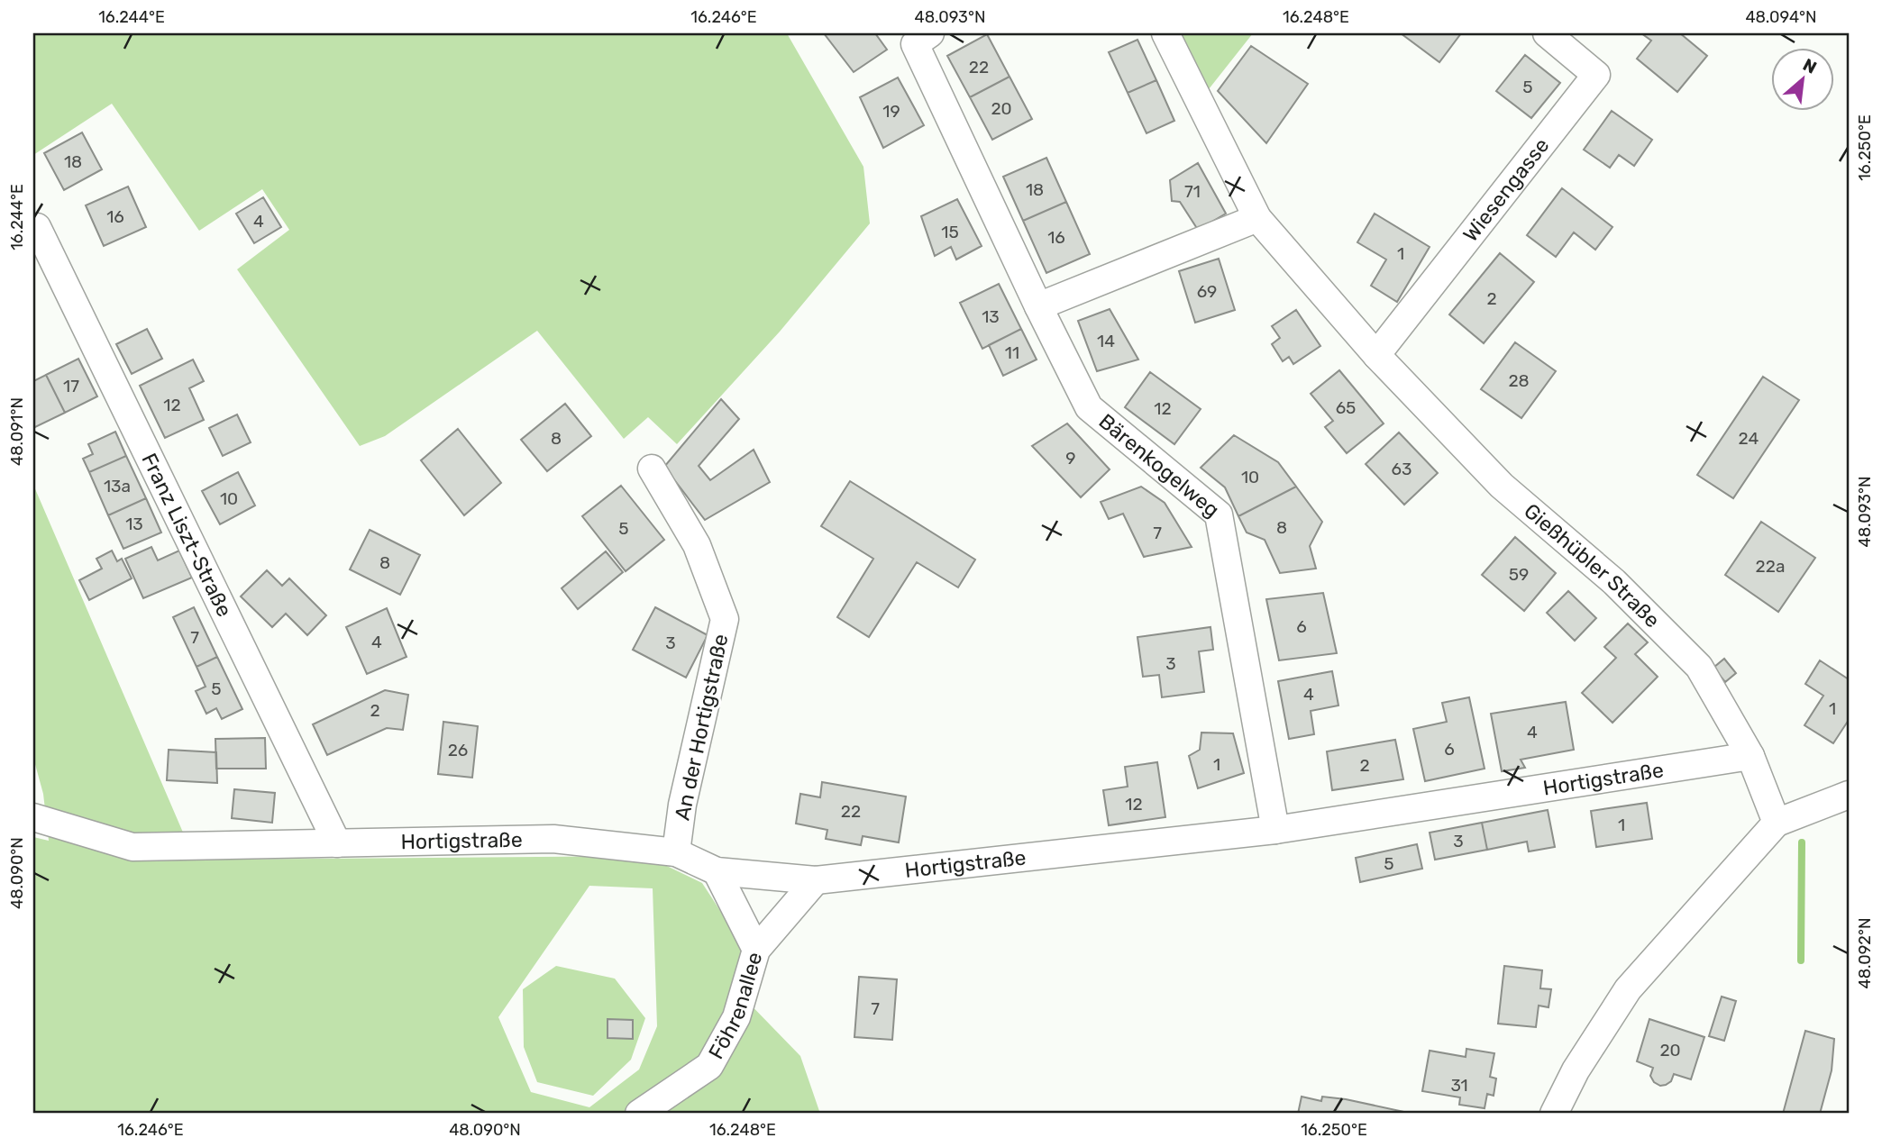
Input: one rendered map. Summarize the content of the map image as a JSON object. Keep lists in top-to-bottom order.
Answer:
{
  "streets": {
    "street": [
      "Wiesengasse",
      "Bärenkogelweg",
      "Franz Liszt-Straße",
      "Gießhübler Straße",
      "An der Hortigstraße",
      "Hortigstraße",
      "Föhrenallee"
    ]
  },
  "crossings": [
    ["Wiesengasse", "Gießhübler Straße"],
    ["Bärenkogelweg", "Hortigstraße"],
    ["Franz Liszt-Straße", "Hortigstraße"],
    ["Gießhübler Straße", "Hortigstraße"],
    ["An der Hortigstraße", "Hortigstraße"],
    ["Hortigstraße", "Föhrenallee"]
  ],
  "house_numbers": [
    "22",
    "5",
    "20",
    "19",
    "18",
    "18",
    "71",
    "16",
    "4",
    "15",
    "16",
    "1",
    "69",
    "2",
    "13",
    "14",
    "11",
    "28",
    "17",
    "12",
    "65",
    "12",
    "8",
    "24",
    "9",
    "63",
    "10",
    "13a",
    "10",
    "13",
    "8",
    "5",
    "7",
    "8",
    "22a",
    "59",
    "6",
    "7",
    "4",
    "3",
    "3",
    "5",
    "4",
    "1",
    "2",
    "4",
    "6",
    "26",
    "1",
    "2",
    "12",
    "22",
    "1",
    "3",
    "5",
    "7",
    "20",
    "31"
  ],
  "north": "top right",
  "coordinates": [
    "16.244°E",
    "16.246°E",
    "48.093°N",
    "16.248°E",
    "48.094°N",
    "16.250°E",
    "48.091°N",
    "48.090°N",
    "48.092°N"
  ]
}
